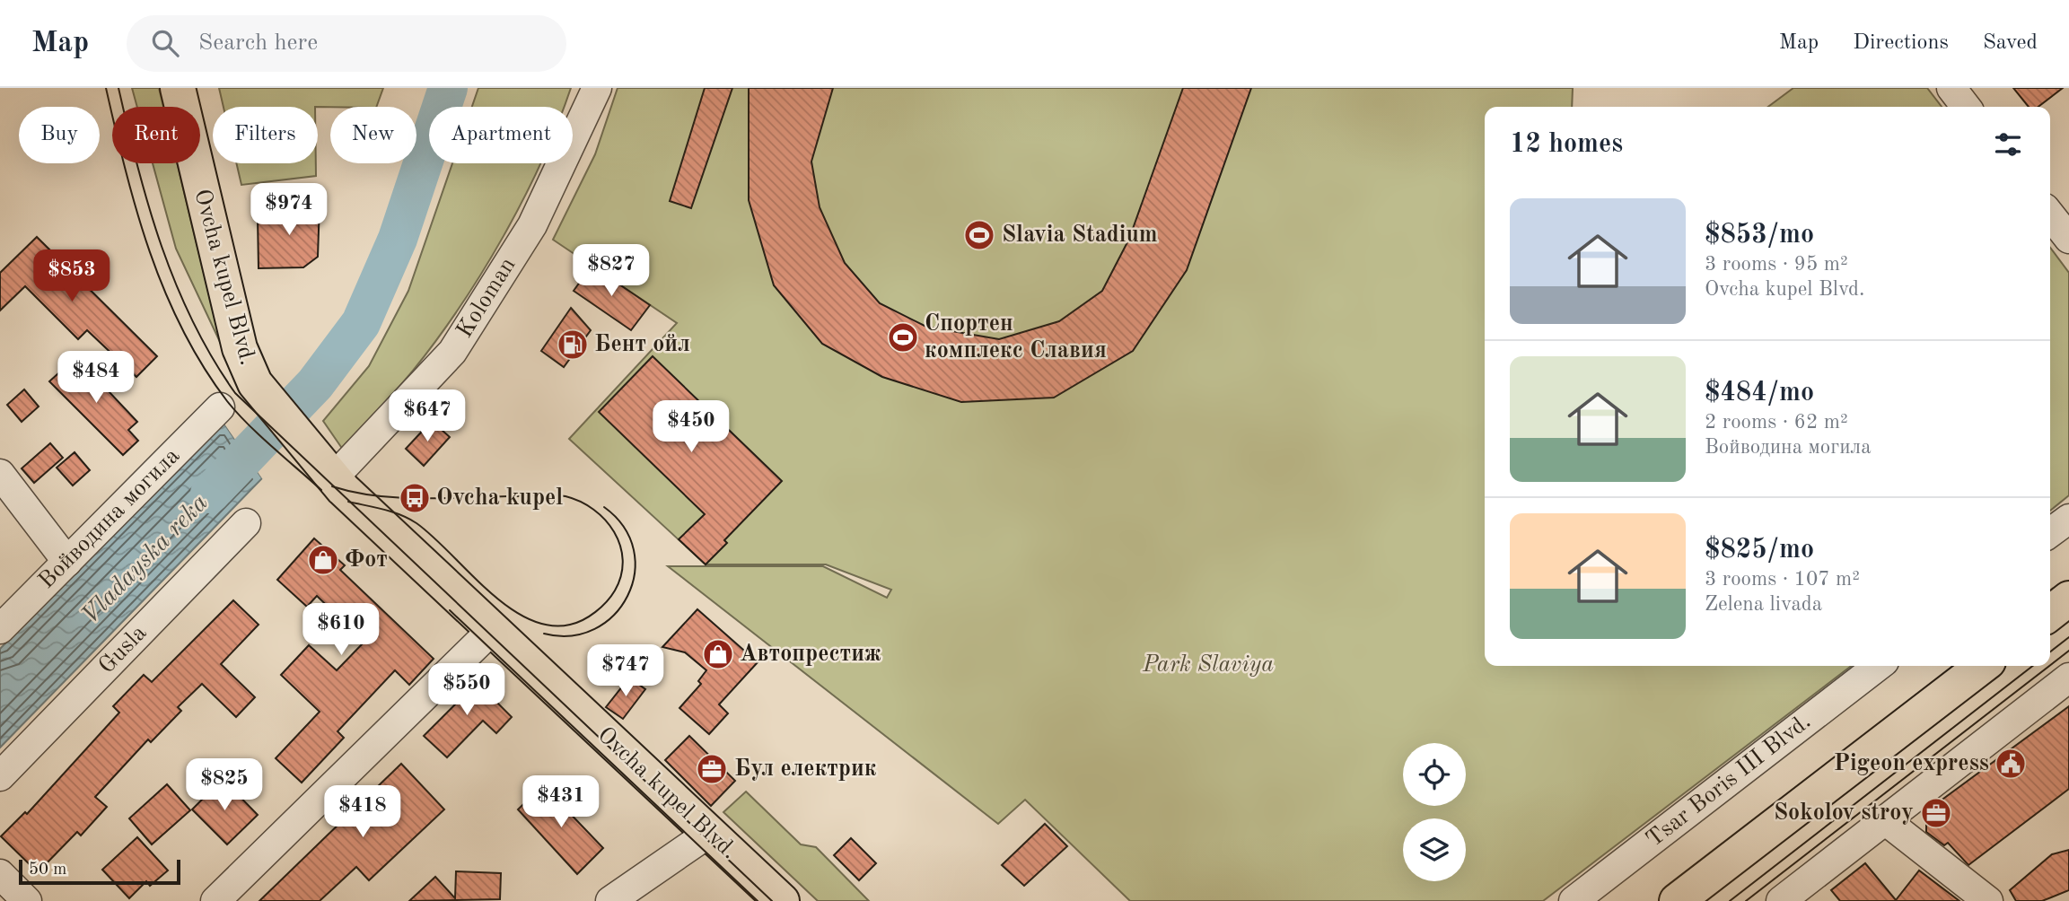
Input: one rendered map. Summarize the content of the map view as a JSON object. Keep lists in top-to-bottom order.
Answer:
{
  "streets": {
    "main road": ["Ovcha kupel Blvd."],
    "street": [
      "Koloman",
      "Войводина могила",
      "Gusla",
      "Tsar Boris III Blvd."
    ]
  },
  "crossings": [
    ["Ovcha kupel Blvd.", "Koloman"]
  ],
  "water": ["Vladayska reka"],
  "parks": ["Park Slaviya"],
  "places": {
    "sports": ["Slavia Stadium", "Спортен комплекс Славия"],
    "fuel station": ["Бент ойл"],
    "bus stop": ["Ovcha kupel"],
    "shop": ["Фот", "Автопрестиж"],
    "public building": ["Pigeon express"],
    "office": ["Бул електрик", "Sokolov stroy"]
  },
  "scale_bar": "50 m",
  "page": {
    "header": "Map",
    "search": "Search here",
    "nav": ["Map", "Directions", "Saved"],
    "chip": [
      "Buy",
      "Rent",
      "Filters",
      "New",
      "Apartment"
    ],
    "heading": "12 homes",
    "list": [
      {
        "name": "$853/mo",
        "note": "3 rooms · 95 m² · Ovcha kupel Blvd."
      },
      {
        "name": "$484/mo",
        "note": "2 rooms · 62 m² · Войводина могила"
      },
      {
        "name": "$825/mo",
        "note": "3 rooms · 107 m² · Zelena livada"
      }
    ],
    "price": [
      "$974",
      "$827",
      "$853",
      "$484",
      "$647",
      "$450",
      "$610",
      "$747",
      "$550",
      "$825",
      "$431",
      "$418"
    ],
    "scale": "50 m"
  }
}
